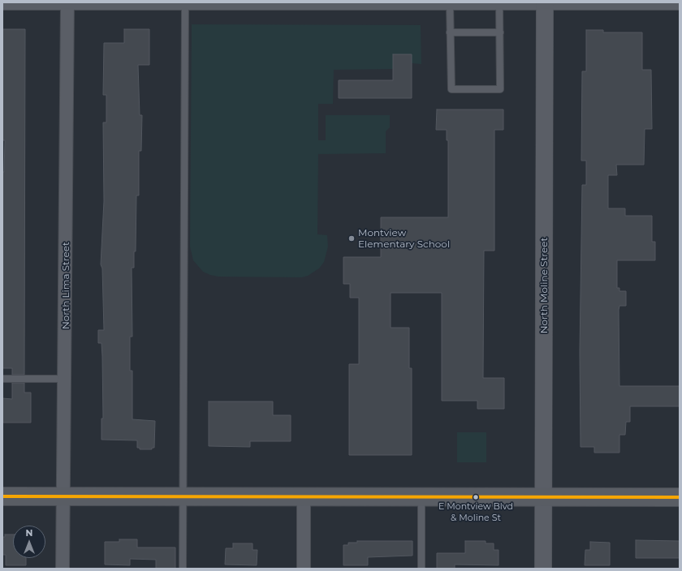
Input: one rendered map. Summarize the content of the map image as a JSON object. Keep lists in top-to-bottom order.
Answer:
{
  "streets": {
    "street": ["North Lima Street", "North Moline Street"]
  },
  "places": ["Montview Elementary School", "E Montview Blvd & Moline St"],
  "north": "top"
}
